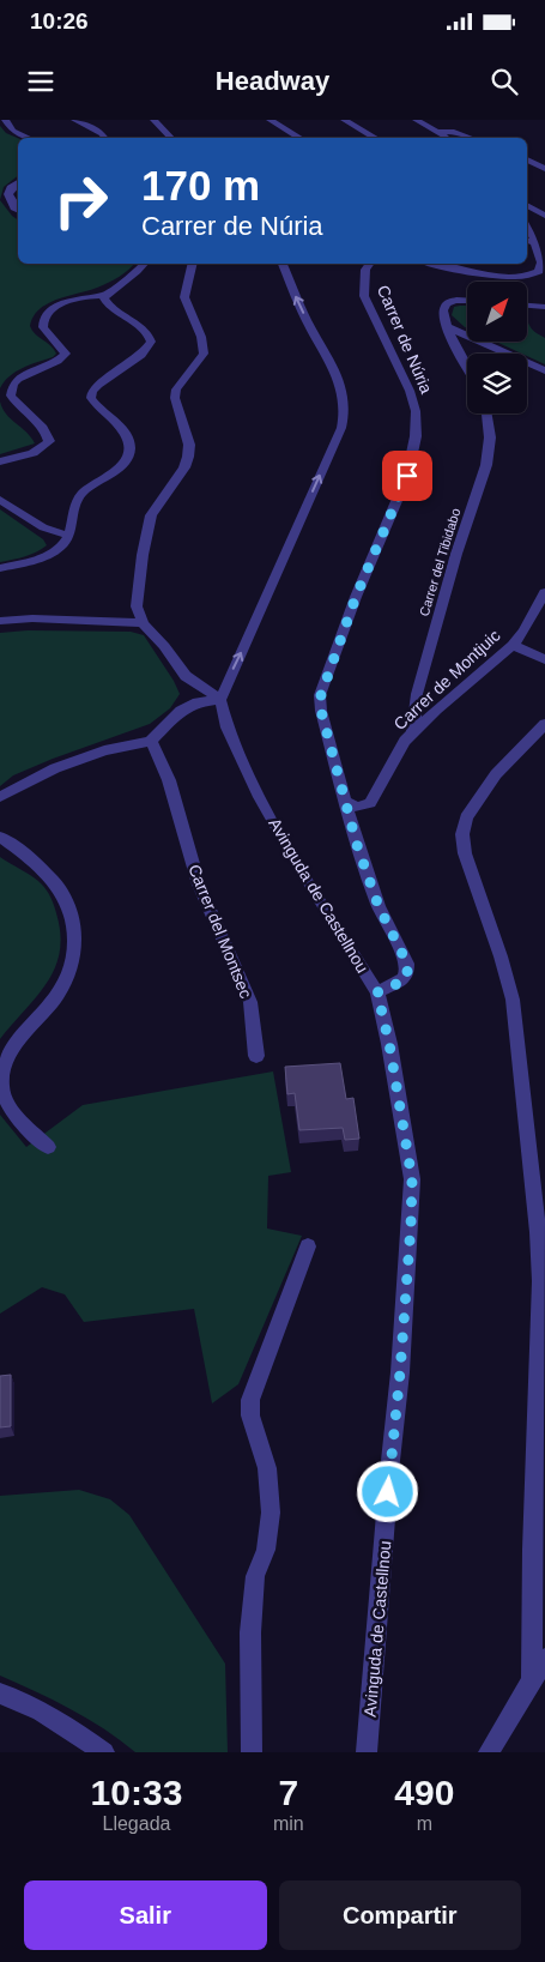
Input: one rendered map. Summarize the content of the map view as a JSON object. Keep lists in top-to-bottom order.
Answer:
{
  "streets": {
    "street": [
      "Carrer de Núria",
      "Carrer del Tibidabo",
      "Carrer de Montjuic",
      "Avinguda de Castellnou",
      "Carrer del Montsec"
    ]
  },
  "crossings": [
    ["Carrer de Núria", "Carrer de Montjuic"],
    ["Carrer de Núria", "Avinguda de Castellnou"],
    ["Carrer del Tibidabo", "Carrer de Montjuic"]
  ],
  "north": "top right",
  "page": {
    "status": "10:26",
    "header": "Headway",
    "turn": ["170 m", "Carrer de Núria"],
    "eta": [
      "10:33",
      "Llegada",
      "7",
      "min",
      "490",
      "m"
    ],
    "buttons": ["Salir", "Compartir"]
  }
}
